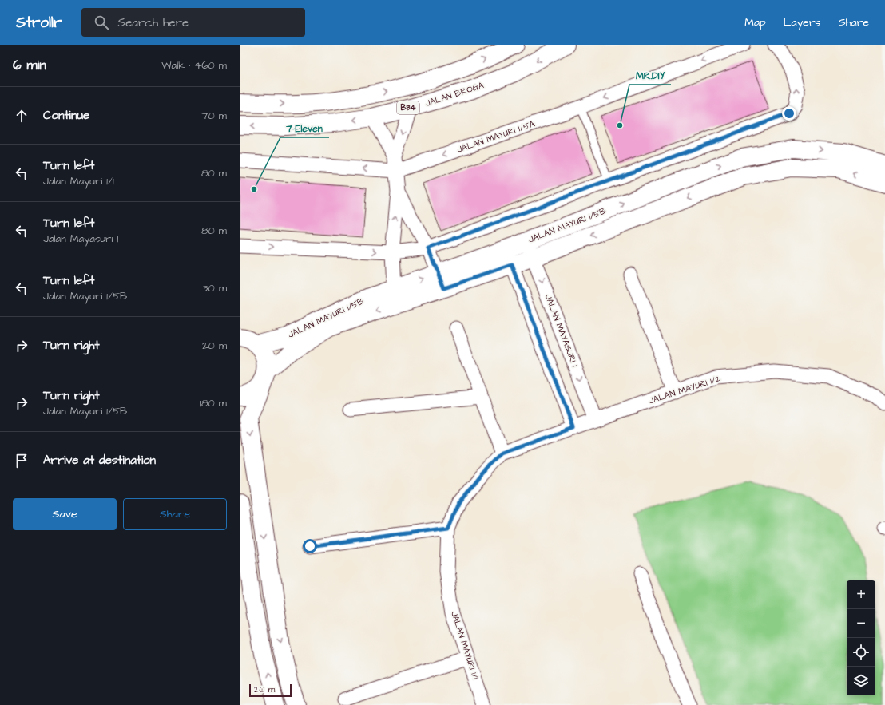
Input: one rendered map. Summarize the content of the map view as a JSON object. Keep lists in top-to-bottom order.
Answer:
{
  "streets": {
    "street": [
      "JALAN BROGA",
      "B34",
      "JALAN MAYURI 1/5A",
      "JALAN MAYURI 1/5B",
      "JALAN MAYASURI 1",
      "JALAN MAYURI 1/2",
      "JALAN MAYURI 1/1"
    ]
  },
  "crossings": [
    ["JALAN MAYURI 1/5B", "JALAN MAYASURI 1"],
    ["JALAN MAYASURI 1", "JALAN MAYURI 1/2"],
    ["JALAN MAYASURI 1", "JALAN MAYURI 1/1"],
    ["JALAN MAYURI 1/2", "JALAN MAYURI 1/1"]
  ],
  "places": ["MR.DIY", "7-Eleven"],
  "scale_bar": "20 m",
  "page": {
    "header": "Strollr",
    "search": "Search here",
    "nav": ["Map", "Layers", "Share"],
    "heading": ["6 min", "Walk · 460 m"],
    "list": [
      ["Continue", "70 m"],
      ["Turn left", "Jalan Mayuri 1/1", "80 m"],
      ["Turn left", "Jalan Mayasuri 1", "80 m"],
      ["Turn left", "Jalan Mayuri 1/5B", "30 m"],
      ["Turn right", "20 m"],
      ["Turn right", "Jalan Mayuri 1/5B", "180 m"],
      "Arrive at destination"
    ],
    "buttons": ["Save", "Share"],
    "map_buttons": ["+", "−"],
    "scale": "20 m"
  }
}
